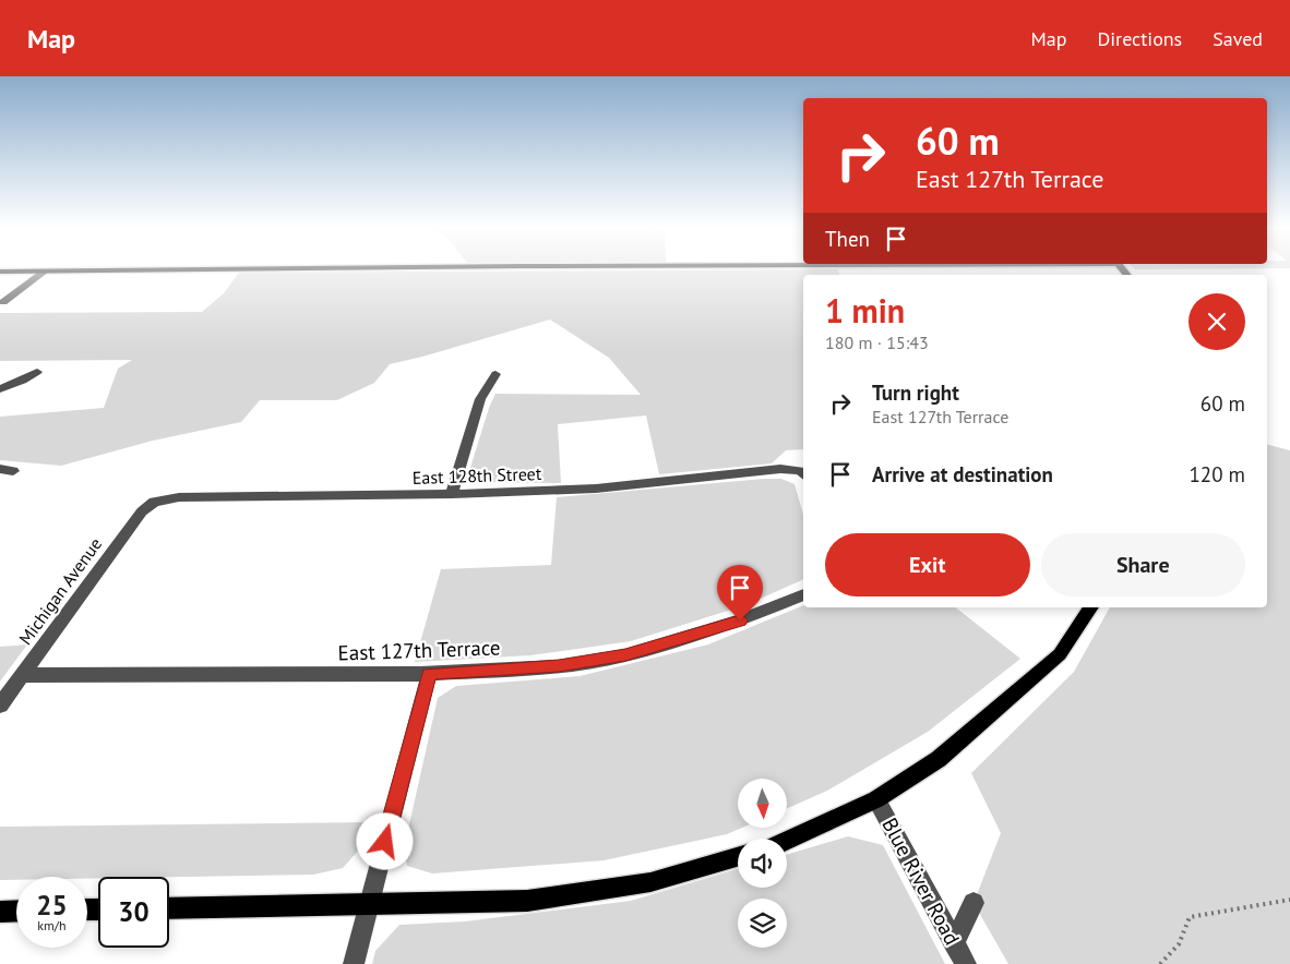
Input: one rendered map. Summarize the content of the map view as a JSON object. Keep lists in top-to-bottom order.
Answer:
{
  "streets": {
    "street": [
      "East 128th Street",
      "Michigan Avenue",
      "East 127th Terrace",
      "Blue River Road"
    ]
  },
  "crossings": [
    ["East 128th Street", "Michigan Avenue"],
    ["Michigan Avenue", "East 127th Terrace"]
  ],
  "north": "bottom",
  "page": {
    "header": "Map",
    "nav": ["Map", "Directions", "Saved"],
    "turn": ["60 m", "East 127th Terrace"],
    "then": "Then",
    "heading": ["1 min", "180 m · 15:43"],
    "list": [
      {
        "name": "Turn right",
        "note": "East 127th Terrace",
        "value": "60 m"
      },
      {
        "name": "Arrive at destination",
        "value": "120 m"
      }
    ],
    "buttons": ["Exit", "Share"],
    "speed": "25 km/h",
    "limit": "30"
  }
}
